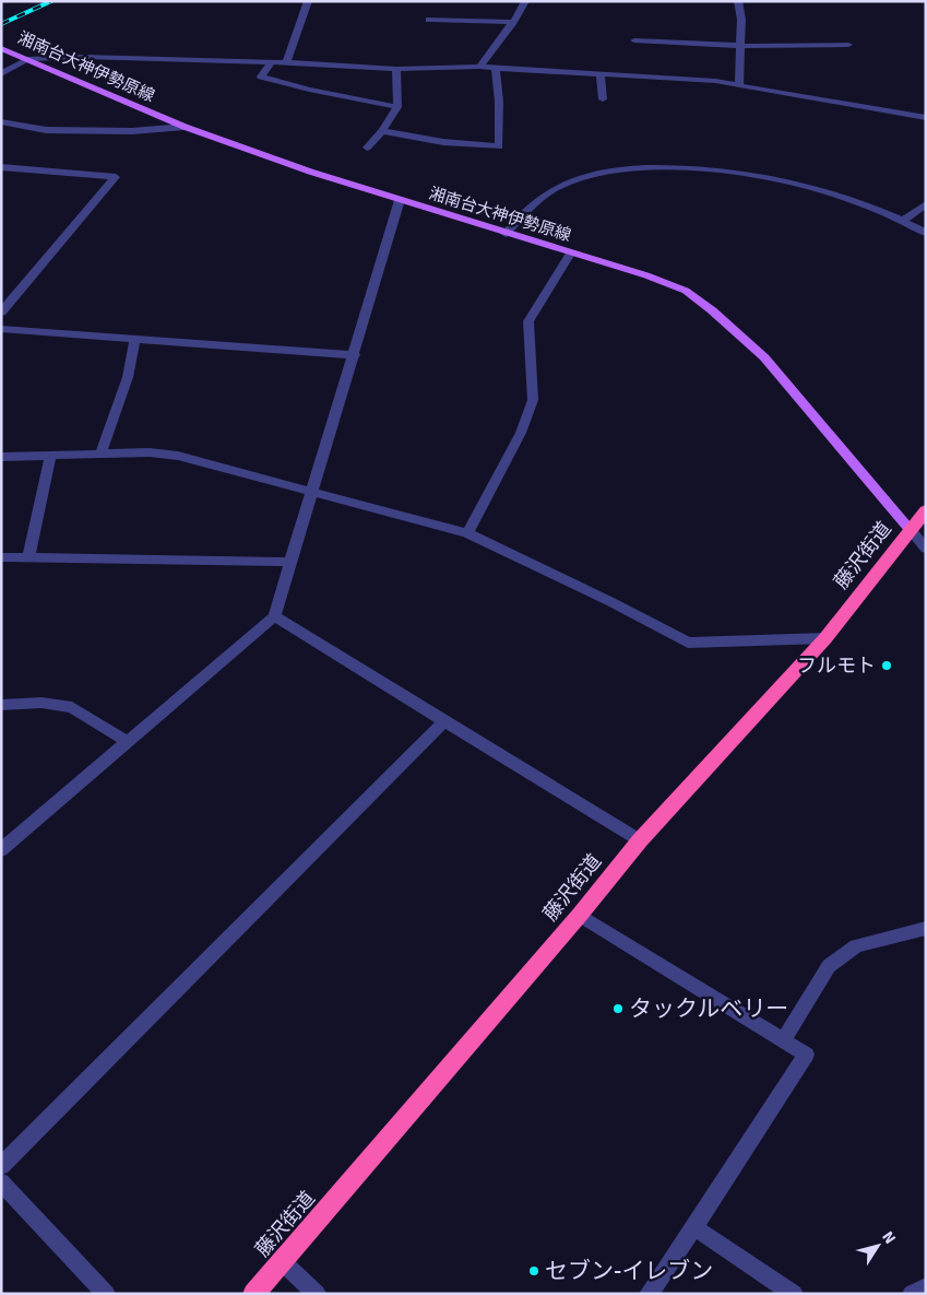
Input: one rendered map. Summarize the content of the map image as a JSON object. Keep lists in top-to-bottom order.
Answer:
{
  "streets": {
    "highway": ["藤沢街道"],
    "main road": ["湘南台大神伊勢原線"]
  },
  "crossings": [
    ["湘南台大神伊勢原線", "藤沢街道"]
  ],
  "places": ["フルモト", "タックルベリー", "セブン-イレブン"],
  "north": "top right"
}
